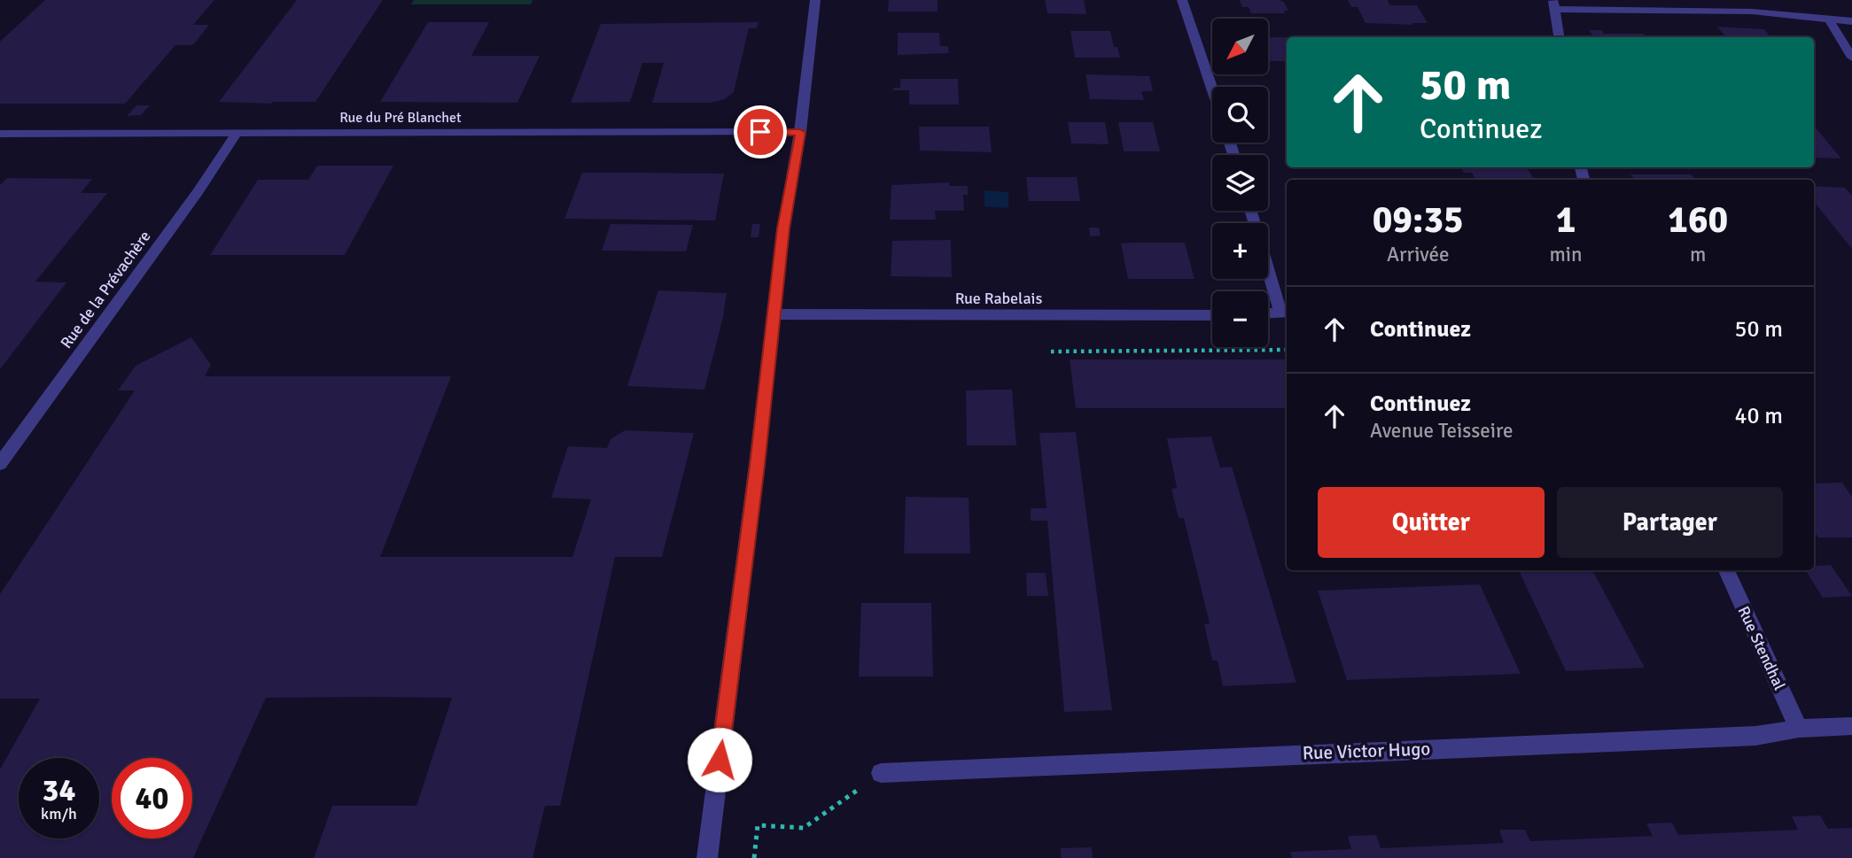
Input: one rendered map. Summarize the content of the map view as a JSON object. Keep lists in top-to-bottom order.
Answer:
{
  "streets": {
    "street": [
      "Rue du Pré Blanchet",
      "Rue de la Prévachère",
      "Rue Rabelais",
      "Rue Stendhal",
      "Rue Victor Hugo"
    ]
  },
  "crossings": [
    ["Rue du Pré Blanchet", "Rue de la Prévachère"],
    ["Rue Stendhal", "Rue Victor Hugo"]
  ],
  "north": "bottom left",
  "page": {
    "map_buttons": ["+", "−"],
    "turn": ["50 m", "Continuez"],
    "eta": [
      "09:35",
      "Arrivée",
      "1",
      "min",
      "160",
      "m"
    ],
    "list": [
      {
        "name": "Continuez",
        "value": "50 m"
      },
      {
        "name": "Continuez",
        "note": "Avenue Teisseire",
        "value": "40 m"
      }
    ],
    "buttons": ["Quitter", "Partager"],
    "speed": "34 km/h",
    "limit": "40"
  }
}
